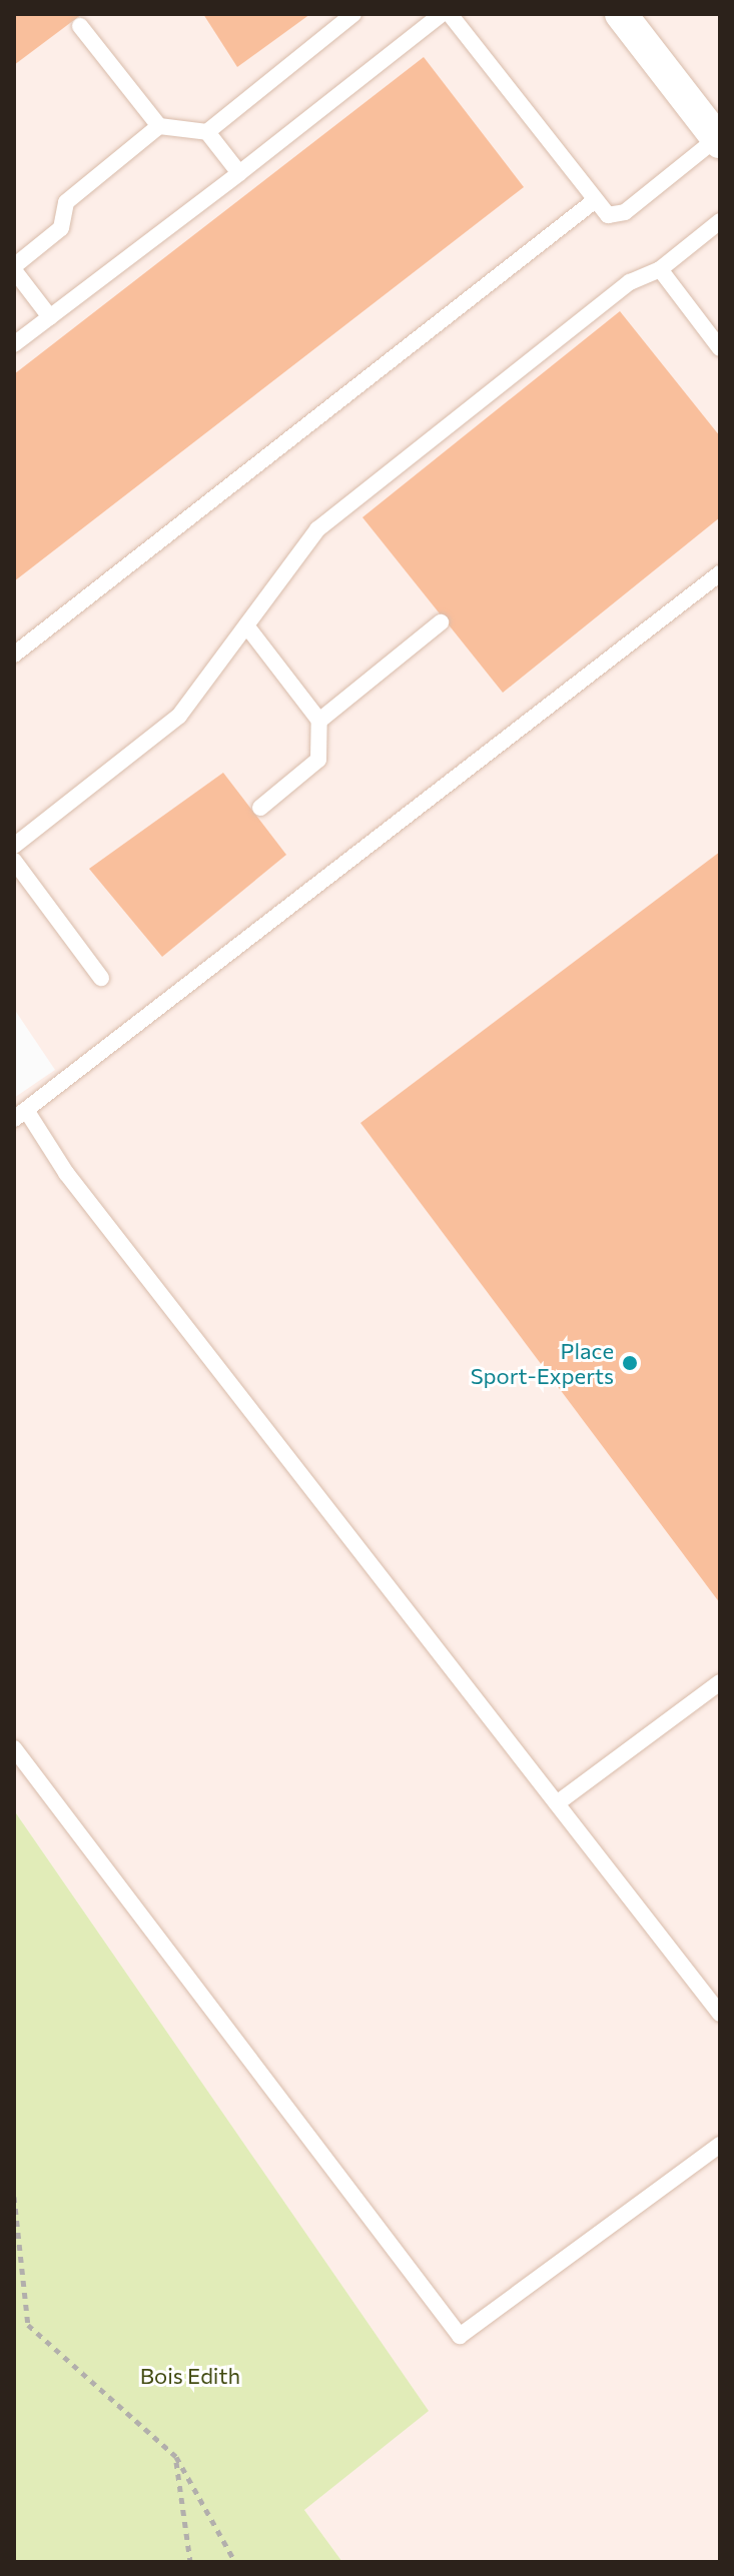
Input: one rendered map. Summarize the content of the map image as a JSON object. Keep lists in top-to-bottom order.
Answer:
{
  "parks": ["Bois Edith"],
  "places": ["Place Sport-Experts"]
}
